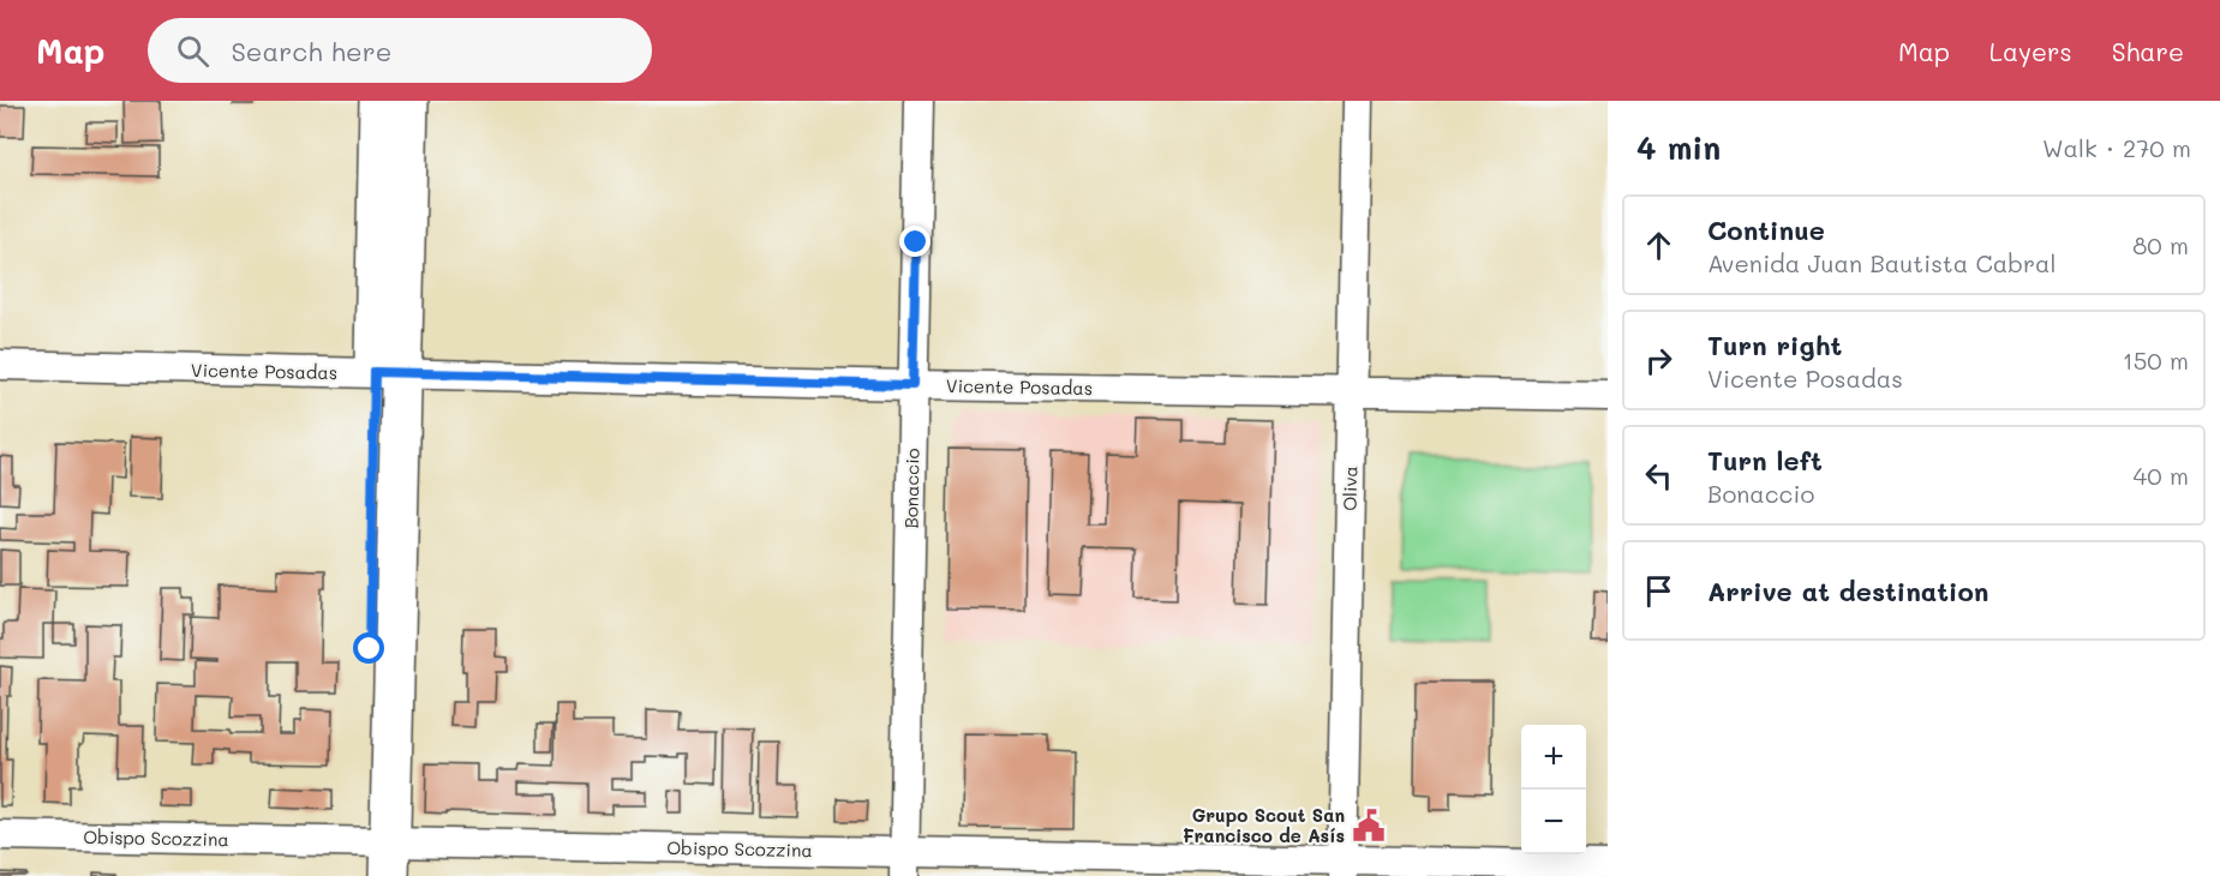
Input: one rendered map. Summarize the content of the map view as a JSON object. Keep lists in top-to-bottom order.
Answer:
{
  "streets": {
    "street": [
      "Vicente Posadas",
      "Bonaccio",
      "Oliva",
      "Obispo Scozzina"
    ]
  },
  "crossings": [
    ["Vicente Posadas", "Bonaccio"],
    ["Vicente Posadas", "Oliva"],
    ["Bonaccio", "Obispo Scozzina"],
    ["Oliva", "Obispo Scozzina"]
  ],
  "places": {
    "public building": ["Grupo Scout San Francisco de Asís"]
  },
  "page": {
    "header": "Map",
    "search": "Search here",
    "nav": ["Map", "Layers", "Share"],
    "heading": ["4 min", "Walk · 270 m"],
    "list": [
      ["Continue", "Avenida Juan Bautista Cabral", "80 m"],
      ["Turn right", "Vicente Posadas", "150 m"],
      ["Turn left", "Bonaccio", "40 m"],
      "Arrive at destination"
    ],
    "map_buttons": ["+", "−"]
  }
}
